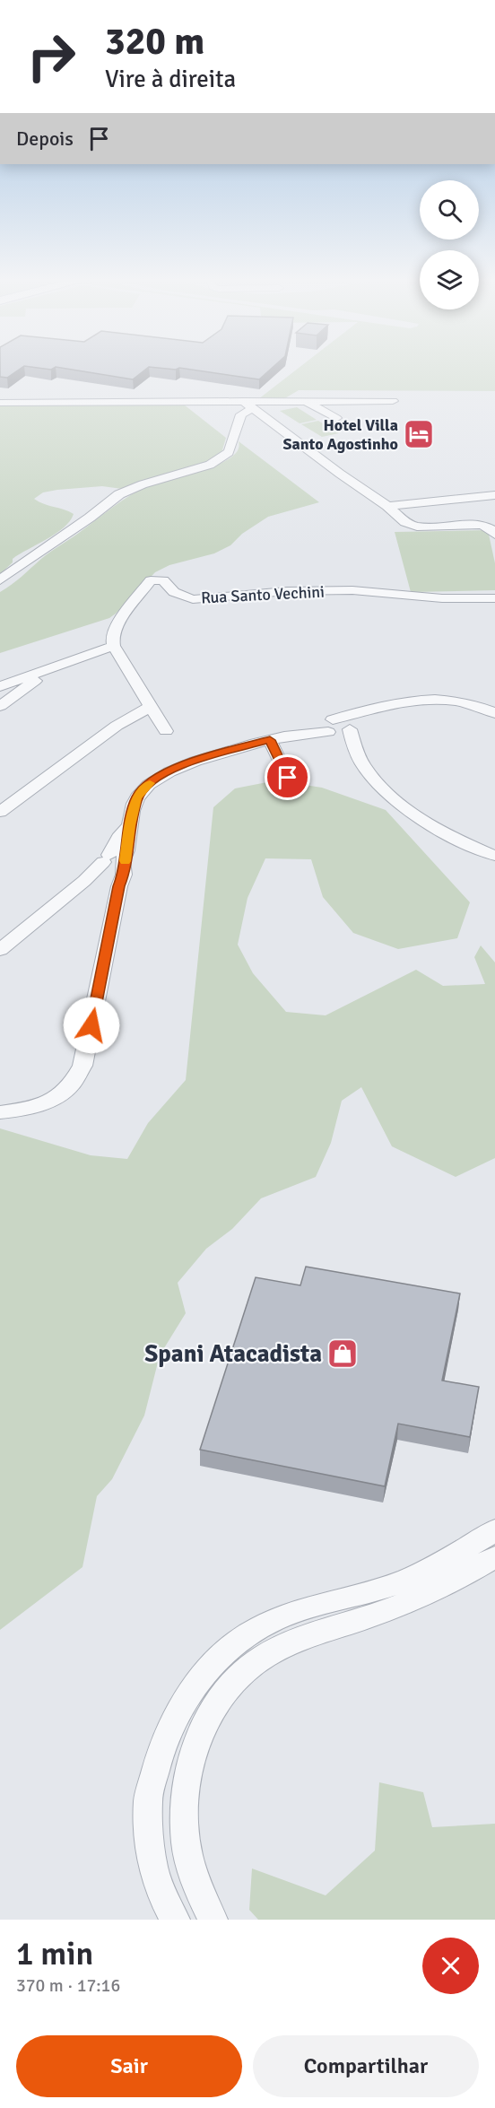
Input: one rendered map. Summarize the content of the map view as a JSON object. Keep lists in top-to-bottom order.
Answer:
{
  "streets": {
    "street": ["Rua Santo Vechini"]
  },
  "places": {
    "hotel": ["Hotel Villa Santo Agostinho"],
    "shop": ["Spani Atacadista"]
  },
  "page": {
    "turn": ["320 m", "Vire à direita"],
    "then": "Depois",
    "heading": ["1 min", "370 m · 17:16"],
    "buttons": ["Sair", "Compartilhar"]
  }
}
